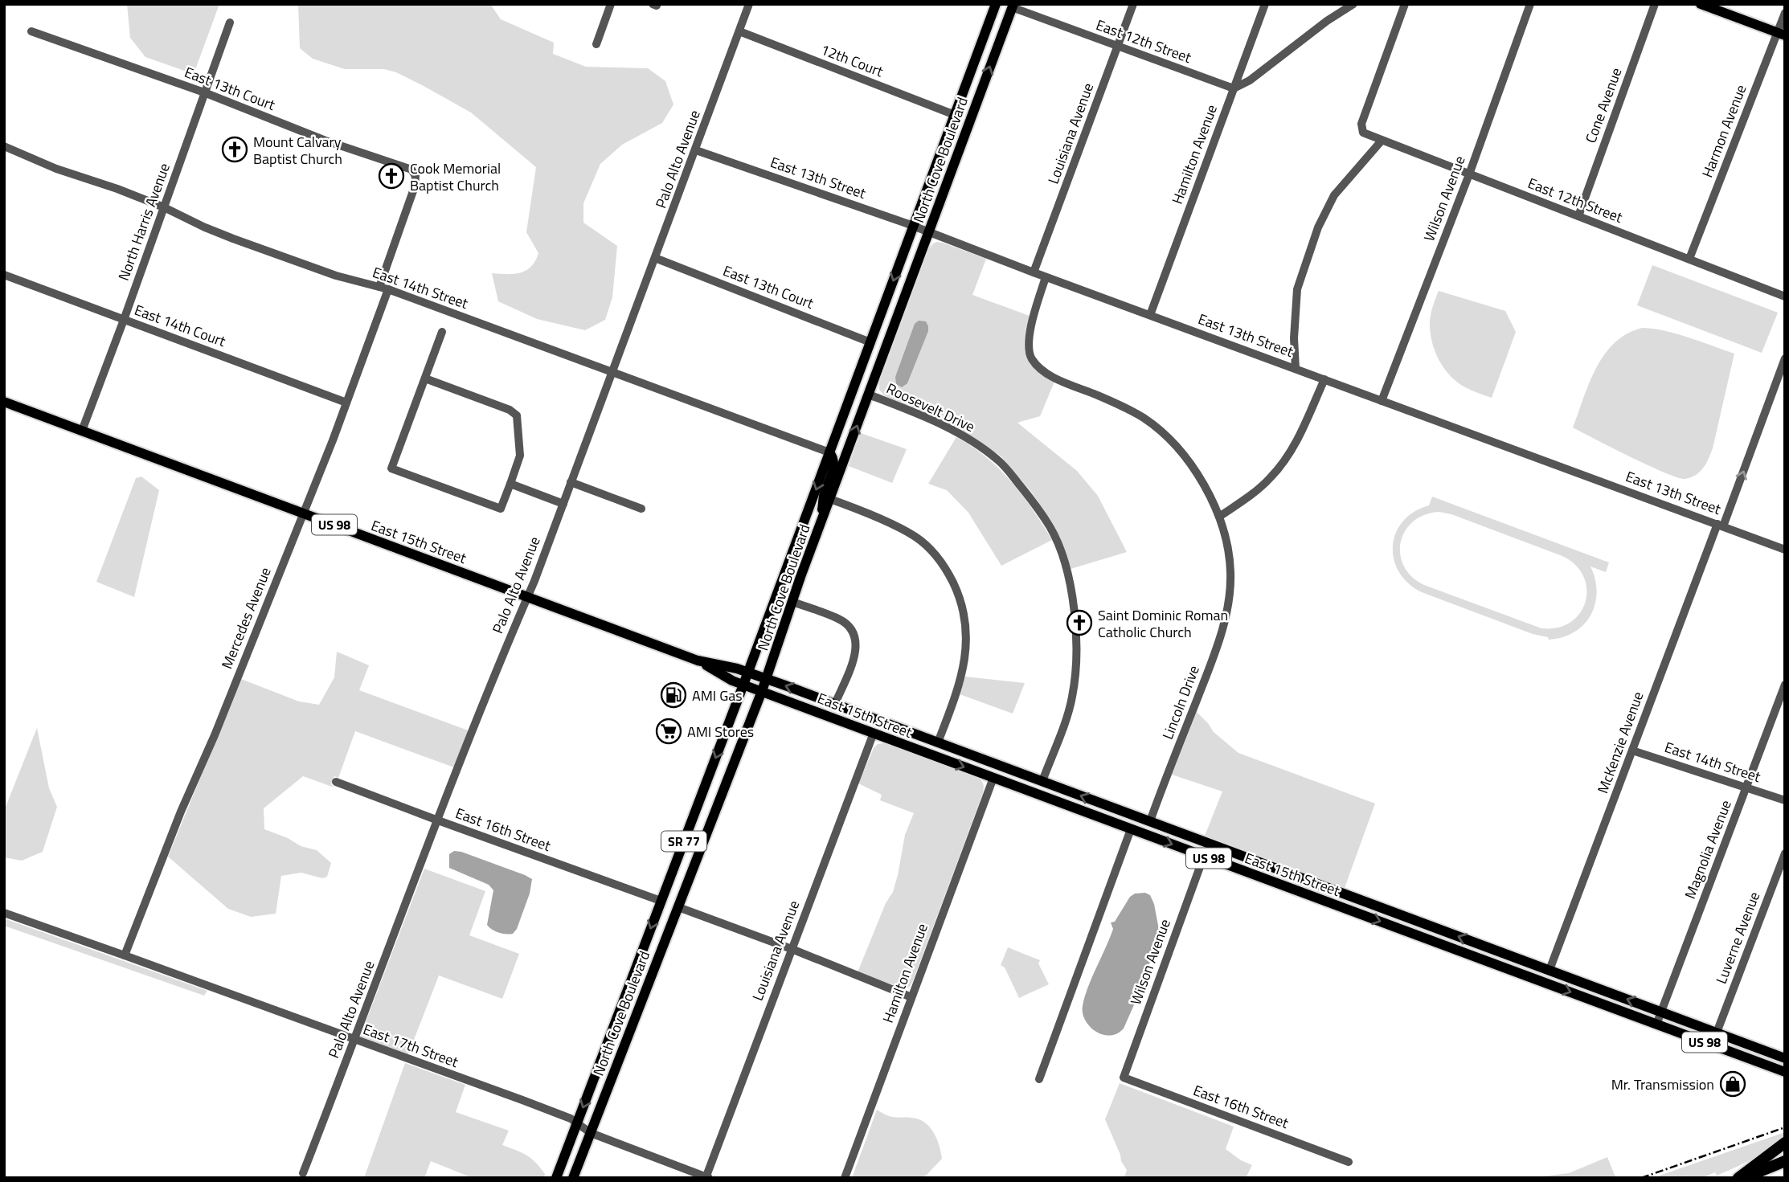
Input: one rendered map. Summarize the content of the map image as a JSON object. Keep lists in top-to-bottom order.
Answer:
{
  "streets": {
    "main road": [
      "North Cove Boulevard",
      "US 98",
      "East 15th Street",
      "SR 77"
    ],
    "street": [
      "East 12th Street",
      "12th Court",
      "East 13th Court",
      "Cone Avenue",
      "Harmon Avenue",
      "Louisiana Avenue",
      "Hamilton Avenue",
      "Palo Alto Avenue",
      "East 13th Street",
      "Wilson Avenue",
      "North Harris Avenue",
      "East 14th Street",
      "East 14th Court",
      "Roosevelt Drive",
      "Mercedes Avenue",
      "Lincoln Drive",
      "McKenzie Avenue",
      "East 16th Street",
      "Magnolia Avenue",
      "Luverne Avenue",
      "East 17th Street"
    ]
  },
  "crossings": [
    ["East 12th Street", "Cone Avenue"],
    ["East 12th Street", "Harmon Avenue"],
    ["East 12th Street", "Louisiana Avenue"],
    ["East 12th Street", "Hamilton Avenue"],
    ["East 12th Street", "North Cove Boulevard"],
    ["East 12th Street", "Wilson Avenue"],
    ["12th Court", "Palo Alto Avenue"],
    ["12th Court", "North Cove Boulevard"],
    ["East 13th Court", "Palo Alto Avenue"],
    ["East 13th Court", "North Cove Boulevard"],
    ["East 13th Court", "North Harris Avenue"],
    ["East 13th Court", "Mercedes Avenue"],
    ["Louisiana Avenue", "East 13th Street"],
    ["Louisiana Avenue", "East 15th Street"],
    ["Louisiana Avenue", "East 17th Street"],
    ["Hamilton Avenue", "East 13th Street"],
    ["Hamilton Avenue", "East 15th Street"],
    ["Palo Alto Avenue", "East 13th Street"],
    ["Palo Alto Avenue", "East 14th Street"],
    ["Palo Alto Avenue", "East 15th Street"],
    ["Palo Alto Avenue", "East 16th Street"],
    ["Palo Alto Avenue", "East 17th Street"],
    ["North Cove Boulevard", "East 13th Street"],
    ["North Cove Boulevard", "East 14th Street"],
    ["North Cove Boulevard", "Roosevelt Drive"],
    ["North Cove Boulevard", "East 15th Street"],
    ["North Cove Boulevard", "East 16th Street"],
    ["North Cove Boulevard", "East 17th Street"],
    ["East 13th Street", "Wilson Avenue"],
    ["East 13th Street", "Lincoln Drive"],
    ["East 13th Street", "McKenzie Avenue"],
    ["Wilson Avenue", "East 15th Street"],
    ["Wilson Avenue", "East 16th Street"],
    ["North Harris Avenue", "East 14th Street"],
    ["North Harris Avenue", "East 14th Court"],
    ["North Harris Avenue", "East 15th Street"],
    ["East 14th Street", "Mercedes Avenue"],
    ["East 14th Street", "McKenzie Avenue"],
    ["East 14th Street", "Magnolia Avenue"],
    ["East 14th Court", "Mercedes Avenue"],
    ["Roosevelt Drive", "East 15th Street"],
    ["East 15th Street", "Mercedes Avenue"],
    ["East 15th Street", "Lincoln Drive"],
    ["East 15th Street", "McKenzie Avenue"],
    ["East 15th Street", "Magnolia Avenue"],
    ["East 15th Street", "Luverne Avenue"],
    ["Mercedes Avenue", "East 17th Street"]
  ],
  "places": {
    "church": ["Mount Calvary Baptist Church", "Cook Memorial Baptist Church", "Saint Dominic Roman Catholic Church"],
    "fuel station": ["AMI Gas"],
    "supermarket": ["AMI Stores"],
    "shop": ["Mr. Transmission"]
  }
}
